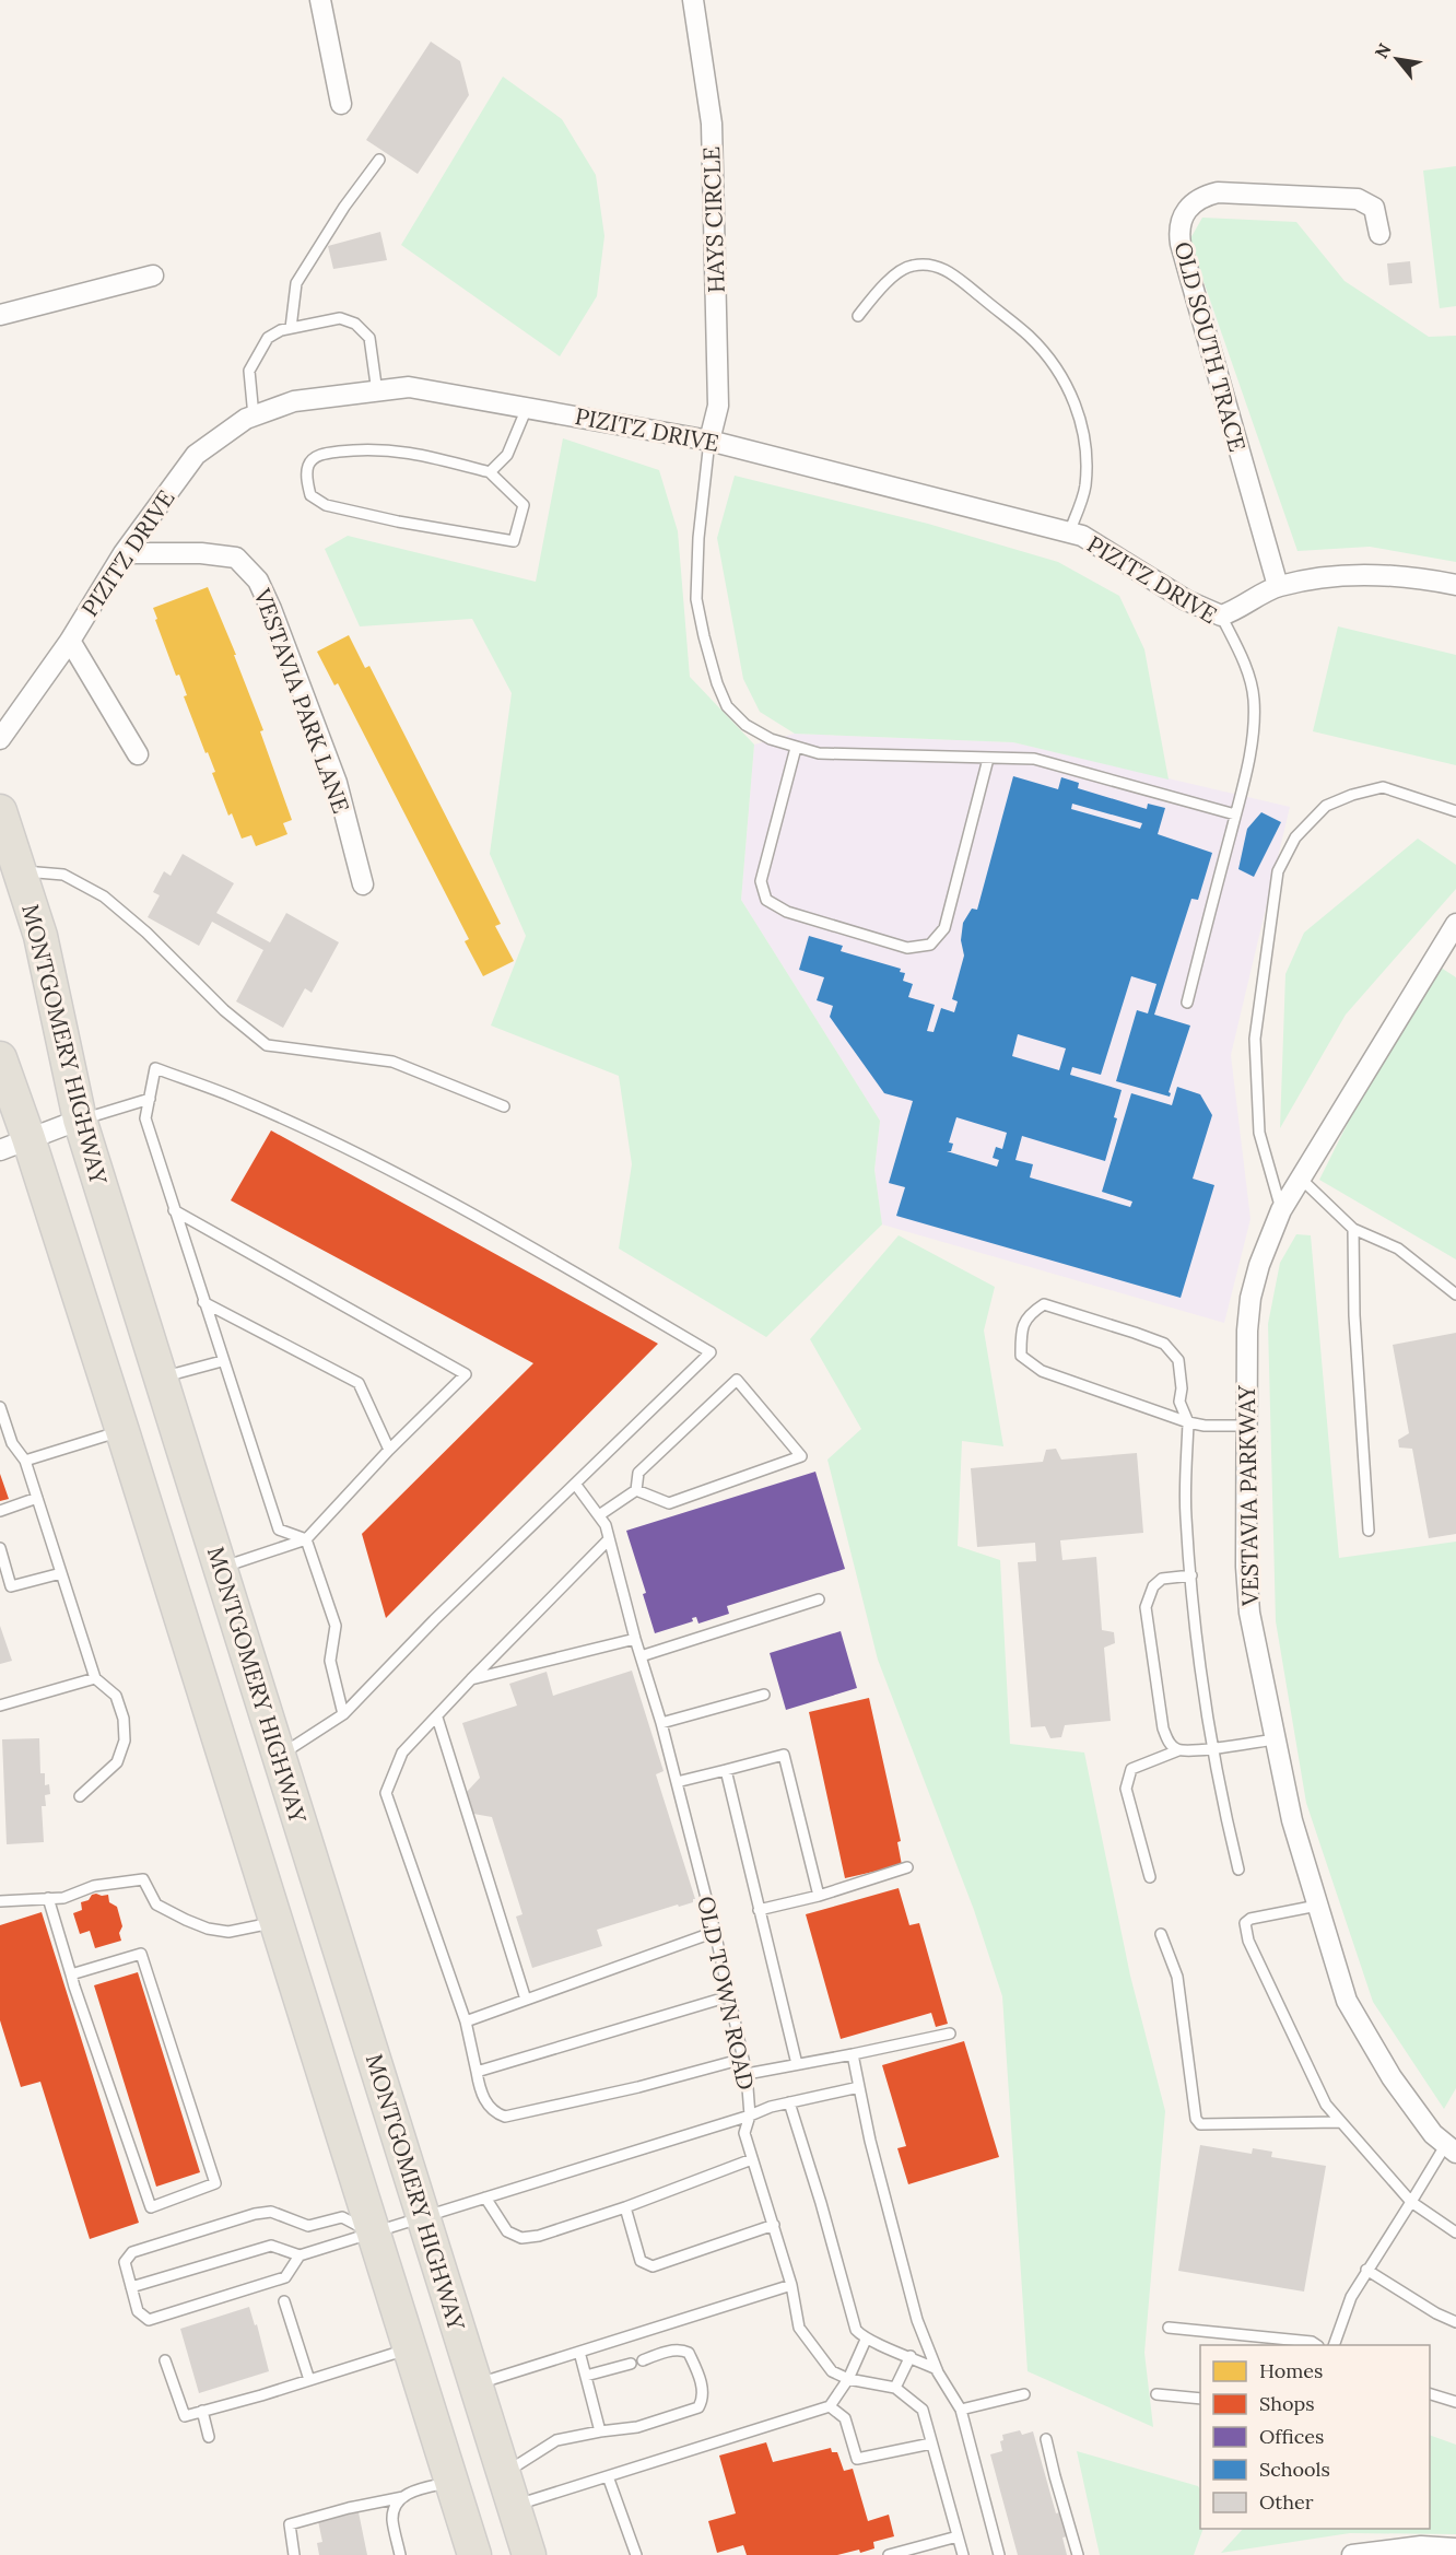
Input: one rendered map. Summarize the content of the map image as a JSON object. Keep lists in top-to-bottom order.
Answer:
{
  "streets": {
    "main road": ["MONTGOMERY HIGHWAY"],
    "street": [
      "HAYS CIRCLE",
      "OLD SOUTH TRACE",
      "PIZITZ DRIVE",
      "VESTAVIA PARK LANE",
      "VESTAVIA PARKWAY"
    ],
    "lane": ["OLD TOWN ROAD"]
  },
  "crossings": [
    ["HAYS CIRCLE", "PIZITZ DRIVE"],
    ["PIZITZ DRIVE", "VESTAVIA PARK LANE"]
  ],
  "legend": [
    "Homes",
    "Shops",
    "Offices",
    "Schools",
    "Other"
  ],
  "north": "top left"
}
